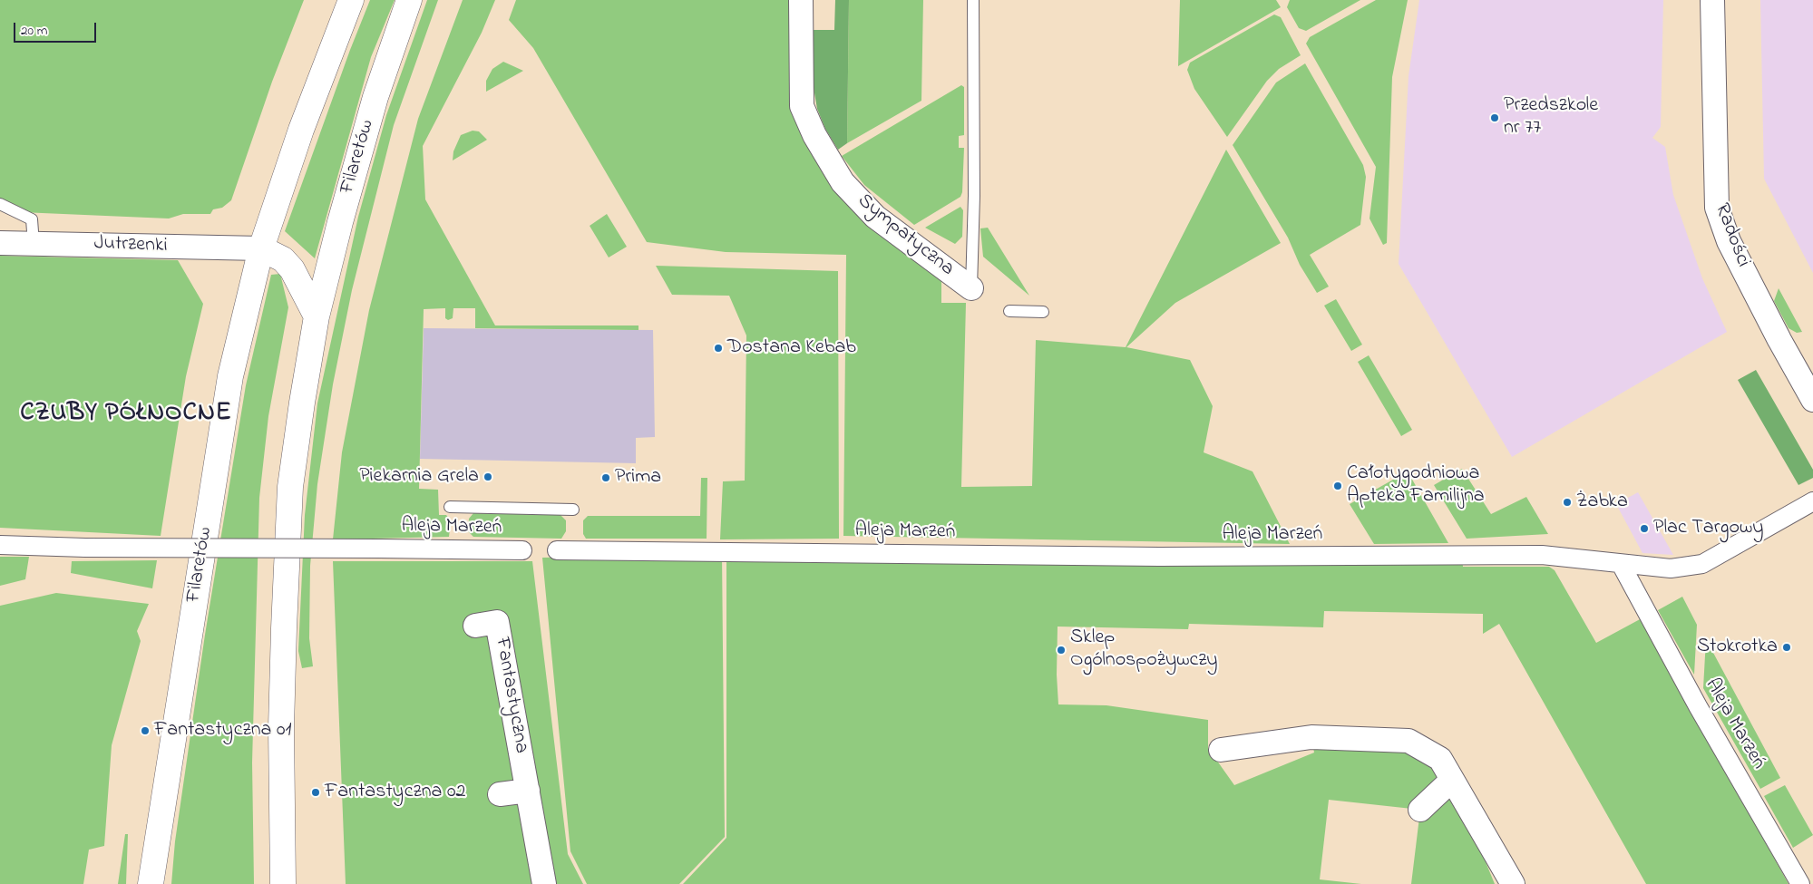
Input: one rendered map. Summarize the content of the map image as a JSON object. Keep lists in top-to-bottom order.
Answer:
{
  "streets": {
    "main road": ["Filaretów"],
    "street": [
      "Sympatyczna",
      "Radości",
      "Jutrzenki",
      "Aleja Marzeń",
      "Fantastyczna"
    ]
  },
  "crossings": [
    ["Filaretów", "Jutrzenki"]
  ],
  "districts": ["CZUBY PÓŁNOCNE"],
  "places": [
    "Przedszkole nr 77",
    "Dostana Kebab",
    "Piekarnia Grela",
    "Prima",
    "Całotygodniowa Apteka Familijna",
    "Żabka",
    "Plac Targowy",
    "Stokrotka",
    "Sklep Ogólnospożywczy",
    "Fantastyczna 01",
    "Fantastyczna 02"
  ],
  "scale_bar": "20 m"
}
